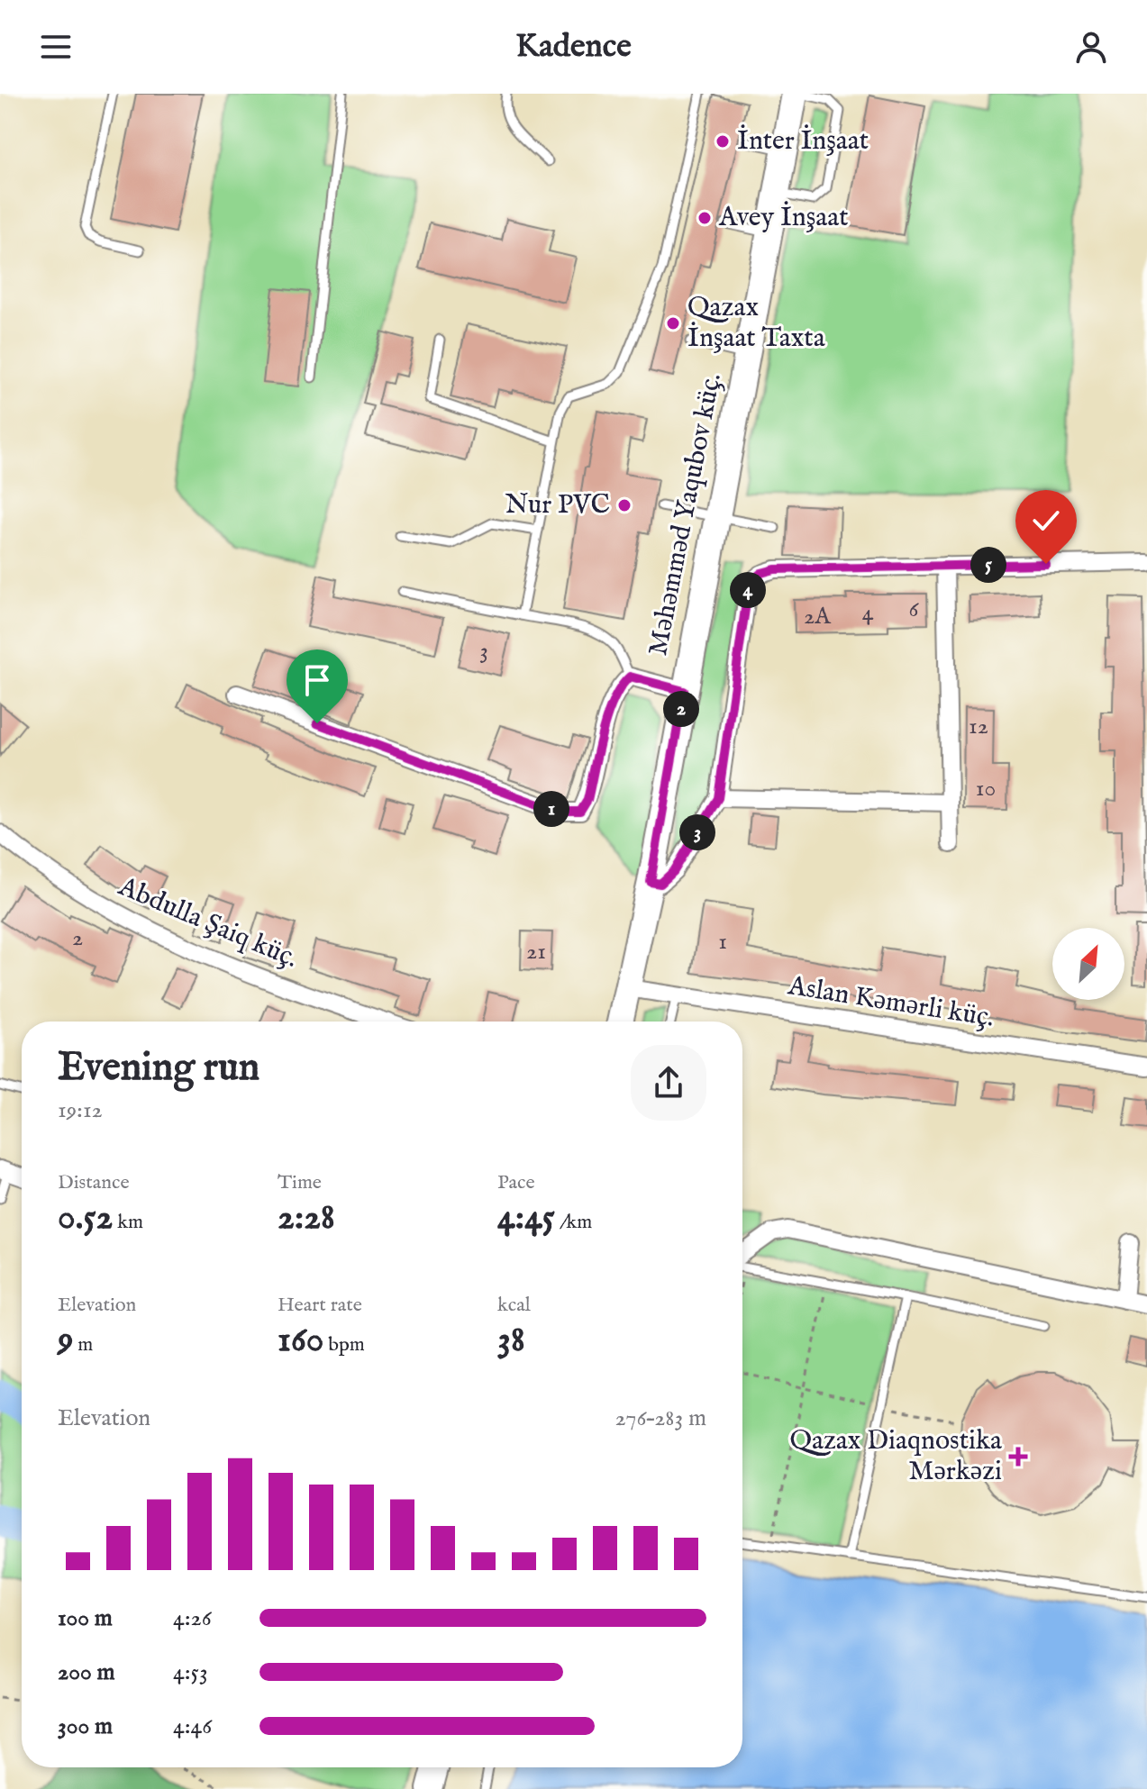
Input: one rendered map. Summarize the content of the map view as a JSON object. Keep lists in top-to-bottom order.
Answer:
{
  "streets": {
    "main road": ["Məhəmməd Yaqubov küç."],
    "street": ["Abdulla Şaiq küç.", "Aslan Kəmərli küç."]
  },
  "crossings": [
    ["Məhəmməd Yaqubov küç.", "Aslan Kəmərli küç."]
  ],
  "places": {
    "other": [
      "İnter İnşaat",
      "Avey İnşaat",
      "Qazax İnşaat Taxta",
      "Nur PVC"
    ],
    "health": ["Qazax Diaqnostika Mərkəzi"]
  },
  "house_numbers": [
    "6",
    "4",
    "2A",
    "3",
    "12",
    "10",
    "2",
    "1",
    "21"
  ],
  "north": "top right",
  "page": {
    "header": "Kadence",
    "pins": [
      "5",
      "4",
      "2",
      "1",
      "3"
    ],
    "heading": ["Evening run", "19:12"],
    "stats": [
      ["Distance", "0.52 km"],
      ["Time", "2:28"],
      ["Pace", "4:45 /km"],
      ["Elevation", "9 m"],
      ["Heart rate", "160 bpm"],
      ["kcal", "38"]
    ],
    "chart": ["Elevation", "276–283 m"],
    "list": [
      {
        "name": "100 m",
        "note": "4:26"
      },
      {
        "name": "200 m",
        "note": "4:53"
      },
      {
        "name": "300 m",
        "note": "4:46"
      }
    ]
  }
}
